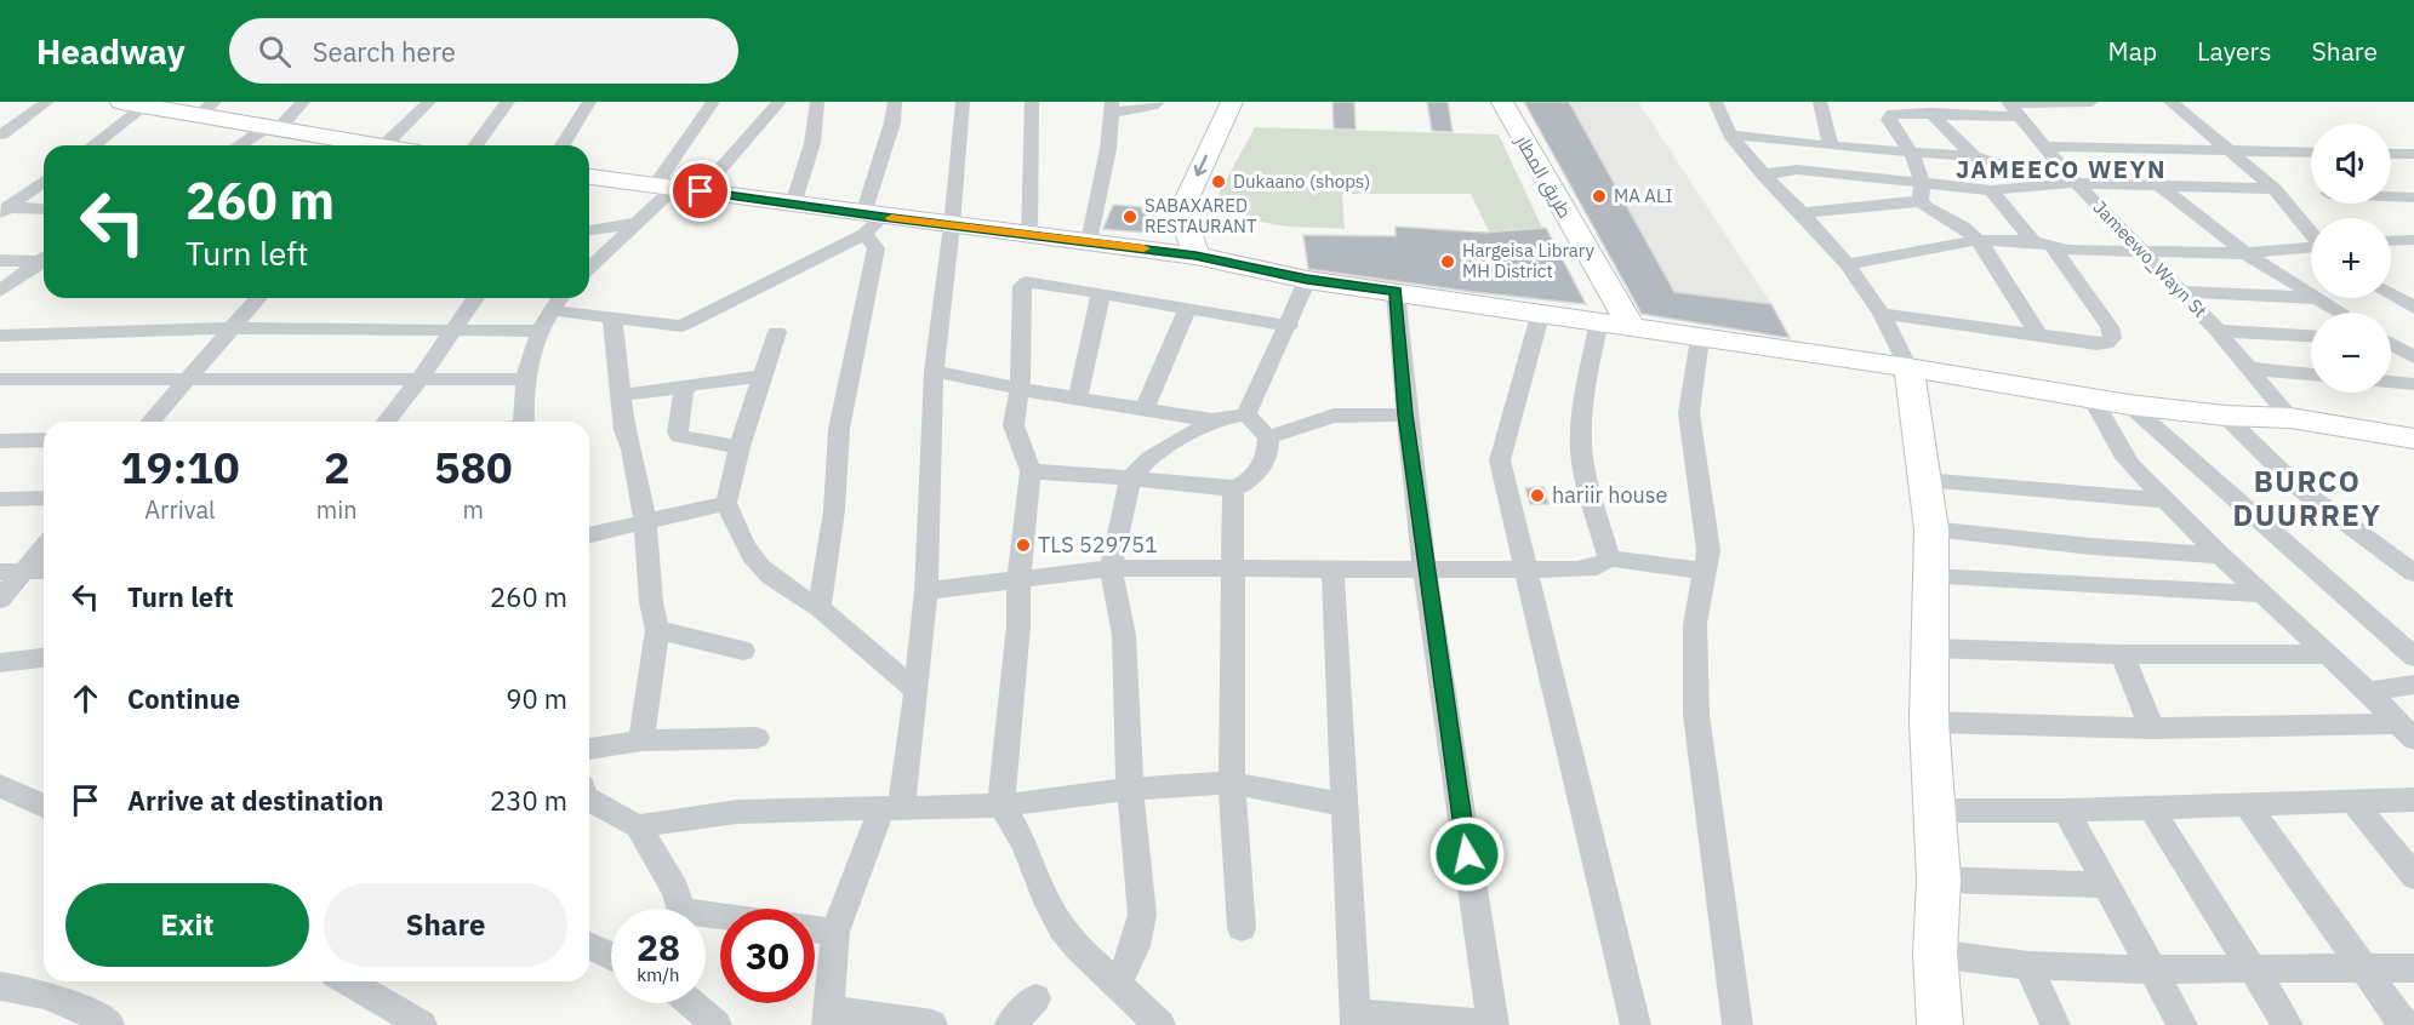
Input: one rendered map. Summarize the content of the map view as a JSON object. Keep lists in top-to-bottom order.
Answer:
{
  "streets": {
    "main road": ["طريق المطار"],
    "street": ["Jameewo_Wayn St"]
  },
  "districts": ["JAMEECO WEYN", "BURCO DUURREY"],
  "places": [
    "Dukaano (shops)",
    "MA ALI",
    "SABAXARED RESTAURANT",
    "Hargeisa Library MH District",
    "hariir house",
    "TLS 529751"
  ],
  "page": {
    "header": "Headway",
    "search": "Search here",
    "nav": ["Map", "Layers", "Share"],
    "map_buttons": ["+", "−"],
    "turn": ["260 m", "Turn left"],
    "eta": [
      "19:10",
      "Arrival",
      "2",
      "min",
      "580",
      "m"
    ],
    "list": [
      {
        "name": "Turn left",
        "value": "260 m"
      },
      {
        "name": "Continue",
        "value": "90 m"
      },
      {
        "name": "Arrive at destination",
        "value": "230 m"
      }
    ],
    "buttons": ["Exit", "Share"],
    "speed": "28 km/h",
    "limit": "30"
  }
}
